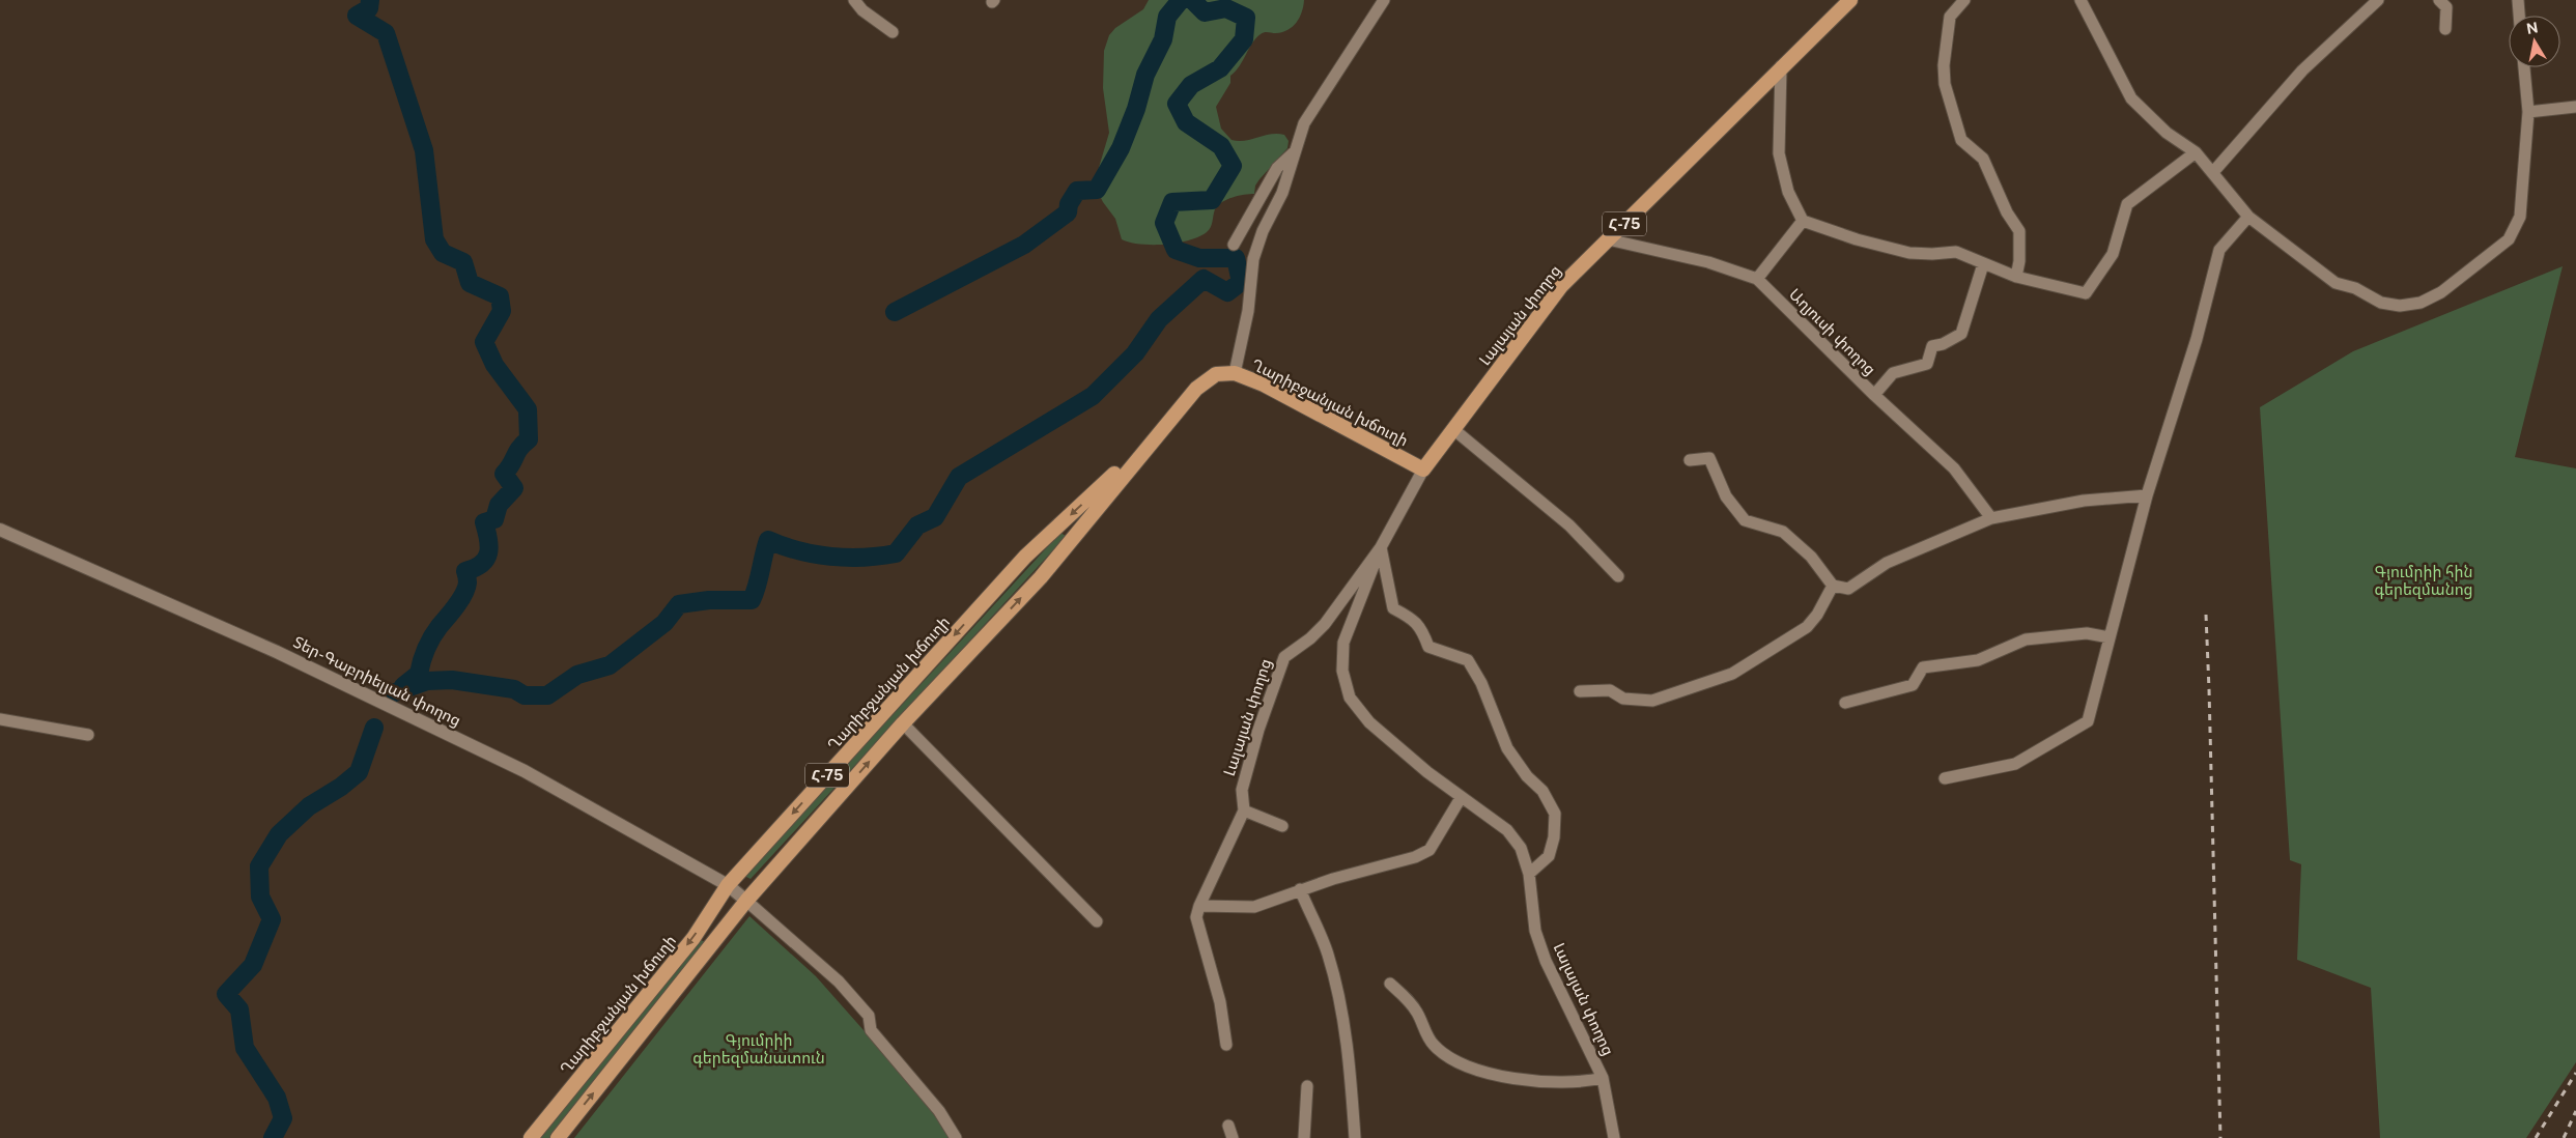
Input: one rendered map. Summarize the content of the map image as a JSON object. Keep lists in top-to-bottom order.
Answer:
{
  "streets": {
    "highway": ["Հ-75", "Լալայան փողոց", "Ղարիբջանյան խճուղի"],
    "main road": ["Տեր-Գաբրիելյան փողոց"],
    "street": ["Աղյուսի փողոց"]
  },
  "crossings": [
    ["Լալայան փողոց", "Աղյուսի փողոց"],
    ["Լալայան փողոց", "Ղարիբջանյան խճուղի"],
    ["Ղարիբջանյան խճուղի", "Տեր-Գաբրիելյան փողոց"]
  ],
  "parks": ["Գյումրիի հին գերեզմանոց", "Գյումրիի գերեզմանատուն"],
  "north": "top"
}
